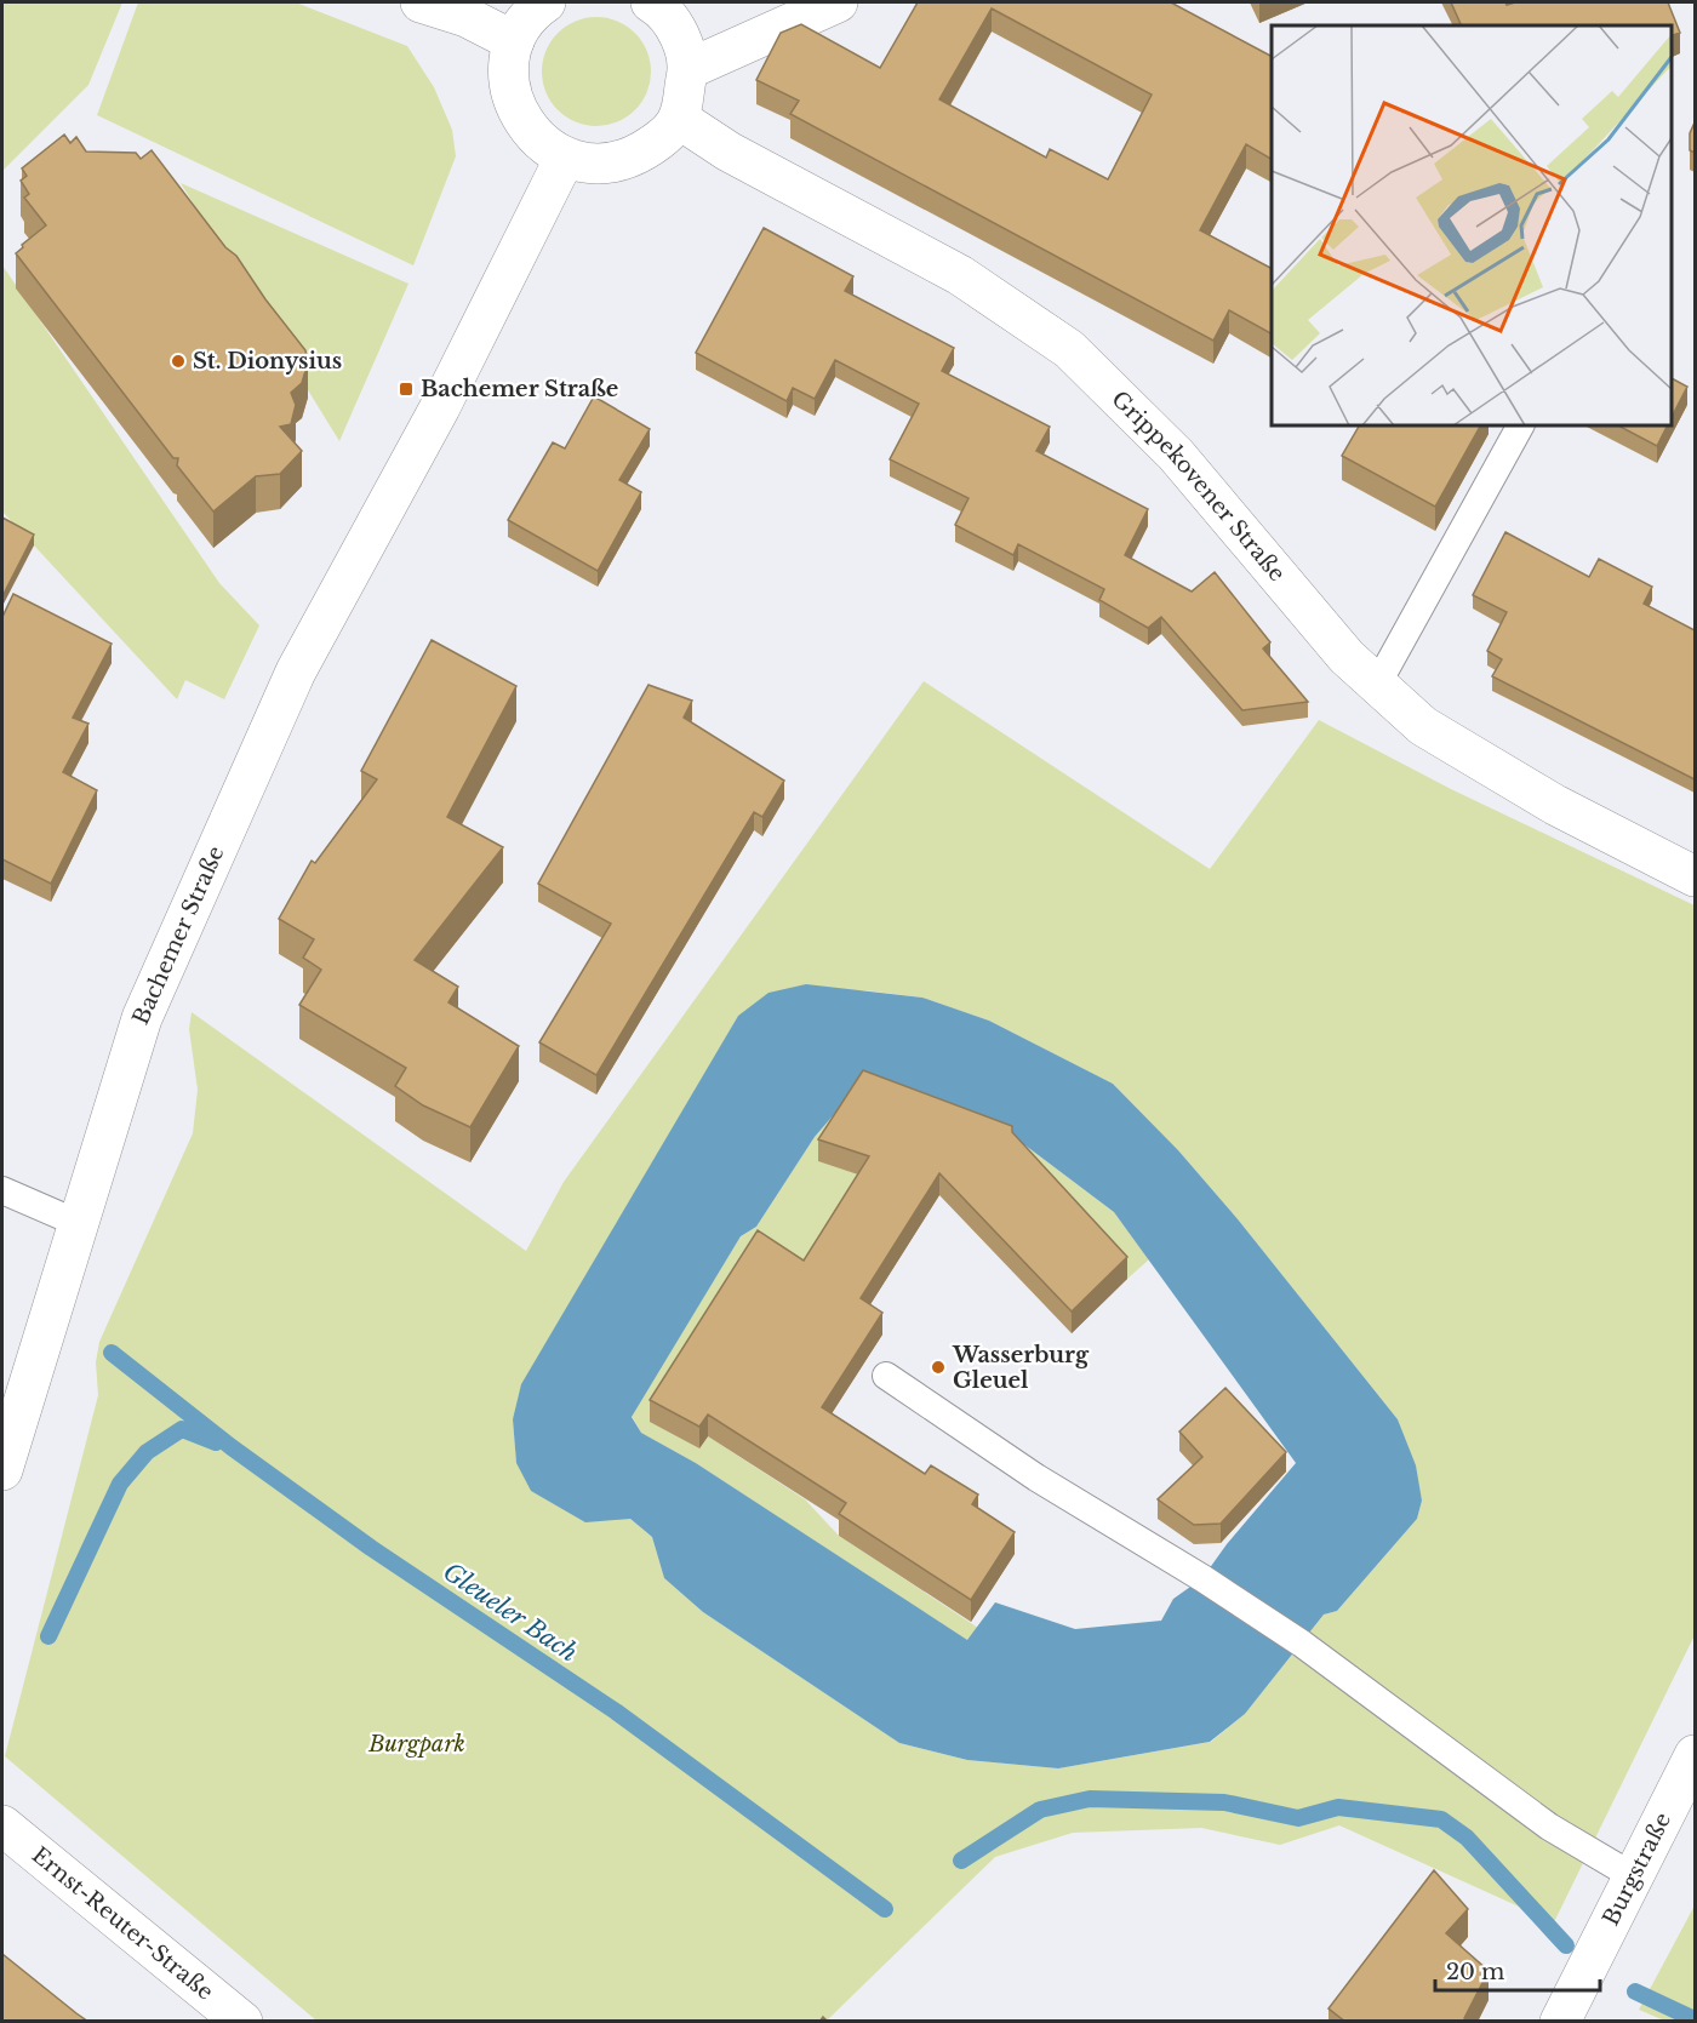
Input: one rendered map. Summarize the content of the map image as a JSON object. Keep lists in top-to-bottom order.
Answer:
{
  "streets": {
    "street": [
      "Grippekovener Straße",
      "Bachemer Straße",
      "Burgstraße",
      "Ernst-Reuter-Straße"
    ]
  },
  "water": ["Gleueler Bach"],
  "parks": ["Burgpark"],
  "places": {
    "other": ["St. Dionysius", "Wasserburg Gleuel"],
    "transit": ["Bachemer Straße"]
  },
  "scale_bar": "20 m"
}
